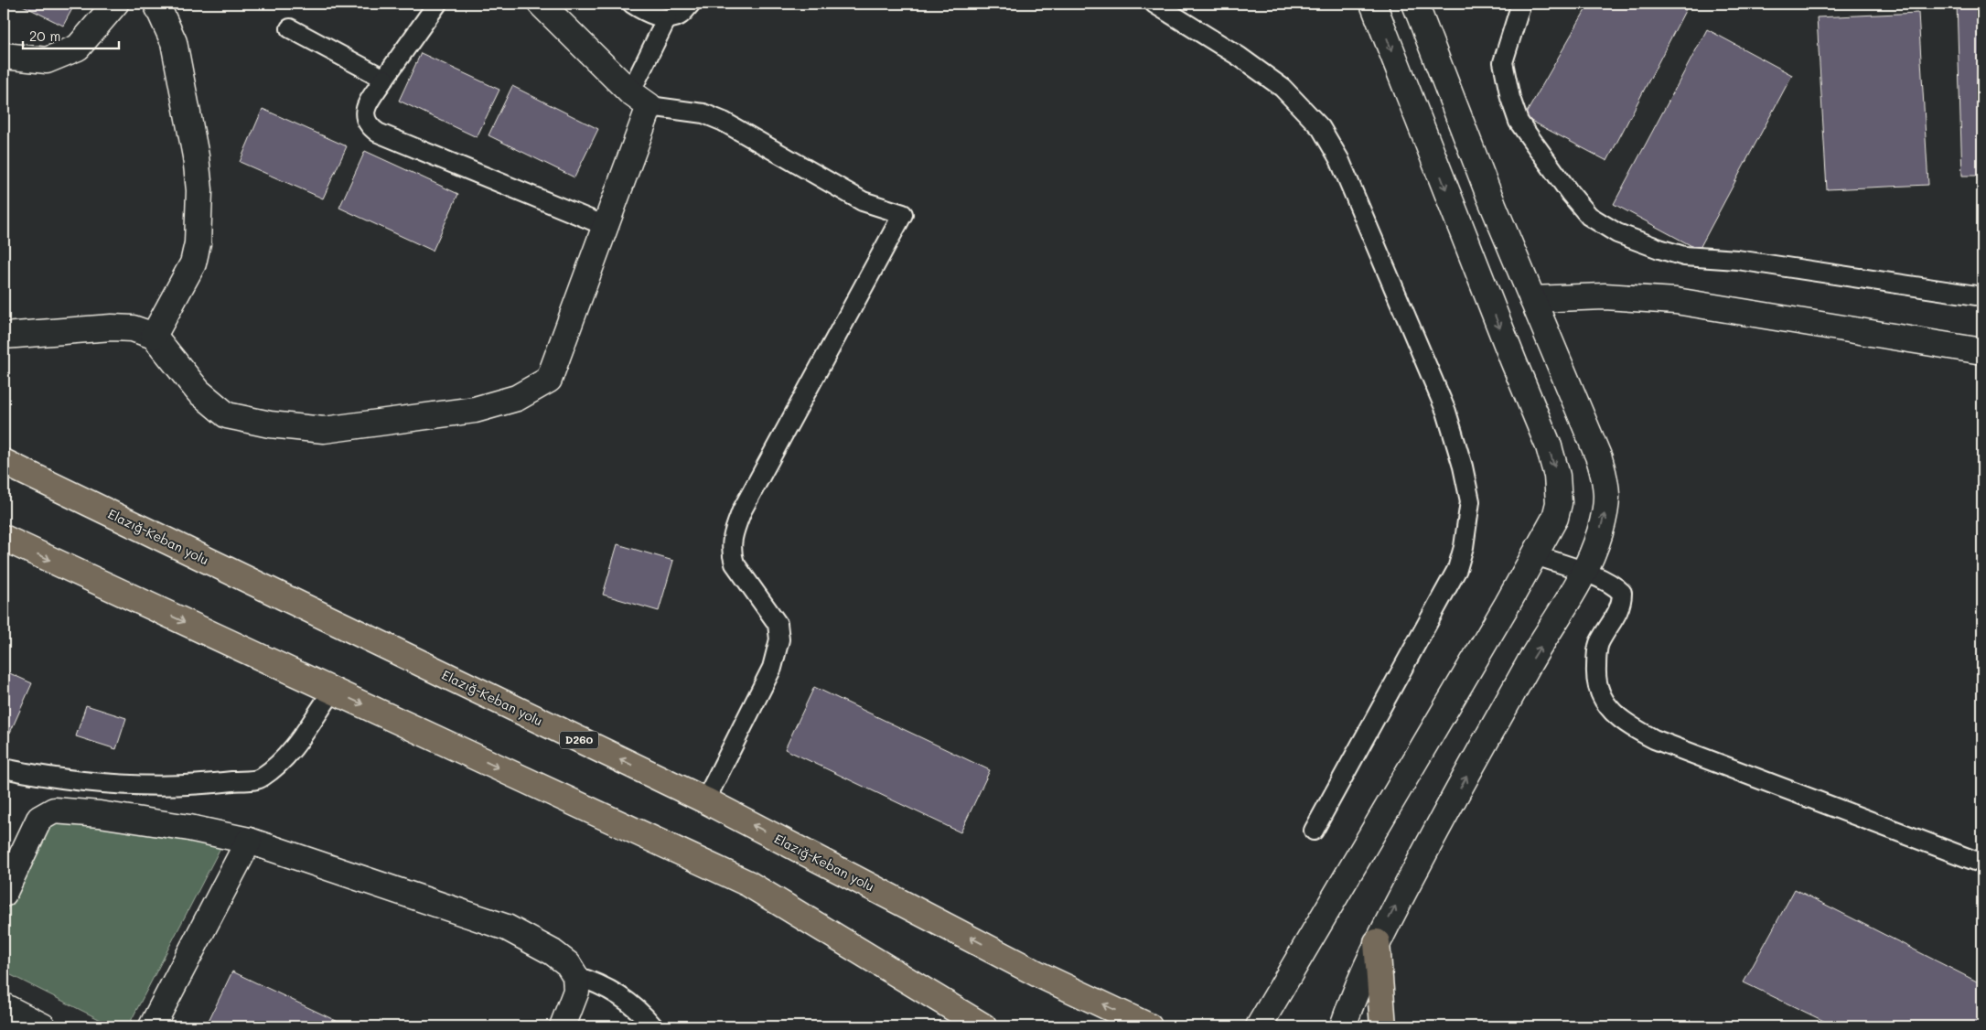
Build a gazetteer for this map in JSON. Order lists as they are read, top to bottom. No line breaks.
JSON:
{"streets":{"highway":["Elazığ-Keban yolu","D260"]},"scale_bar":"20 m"}
